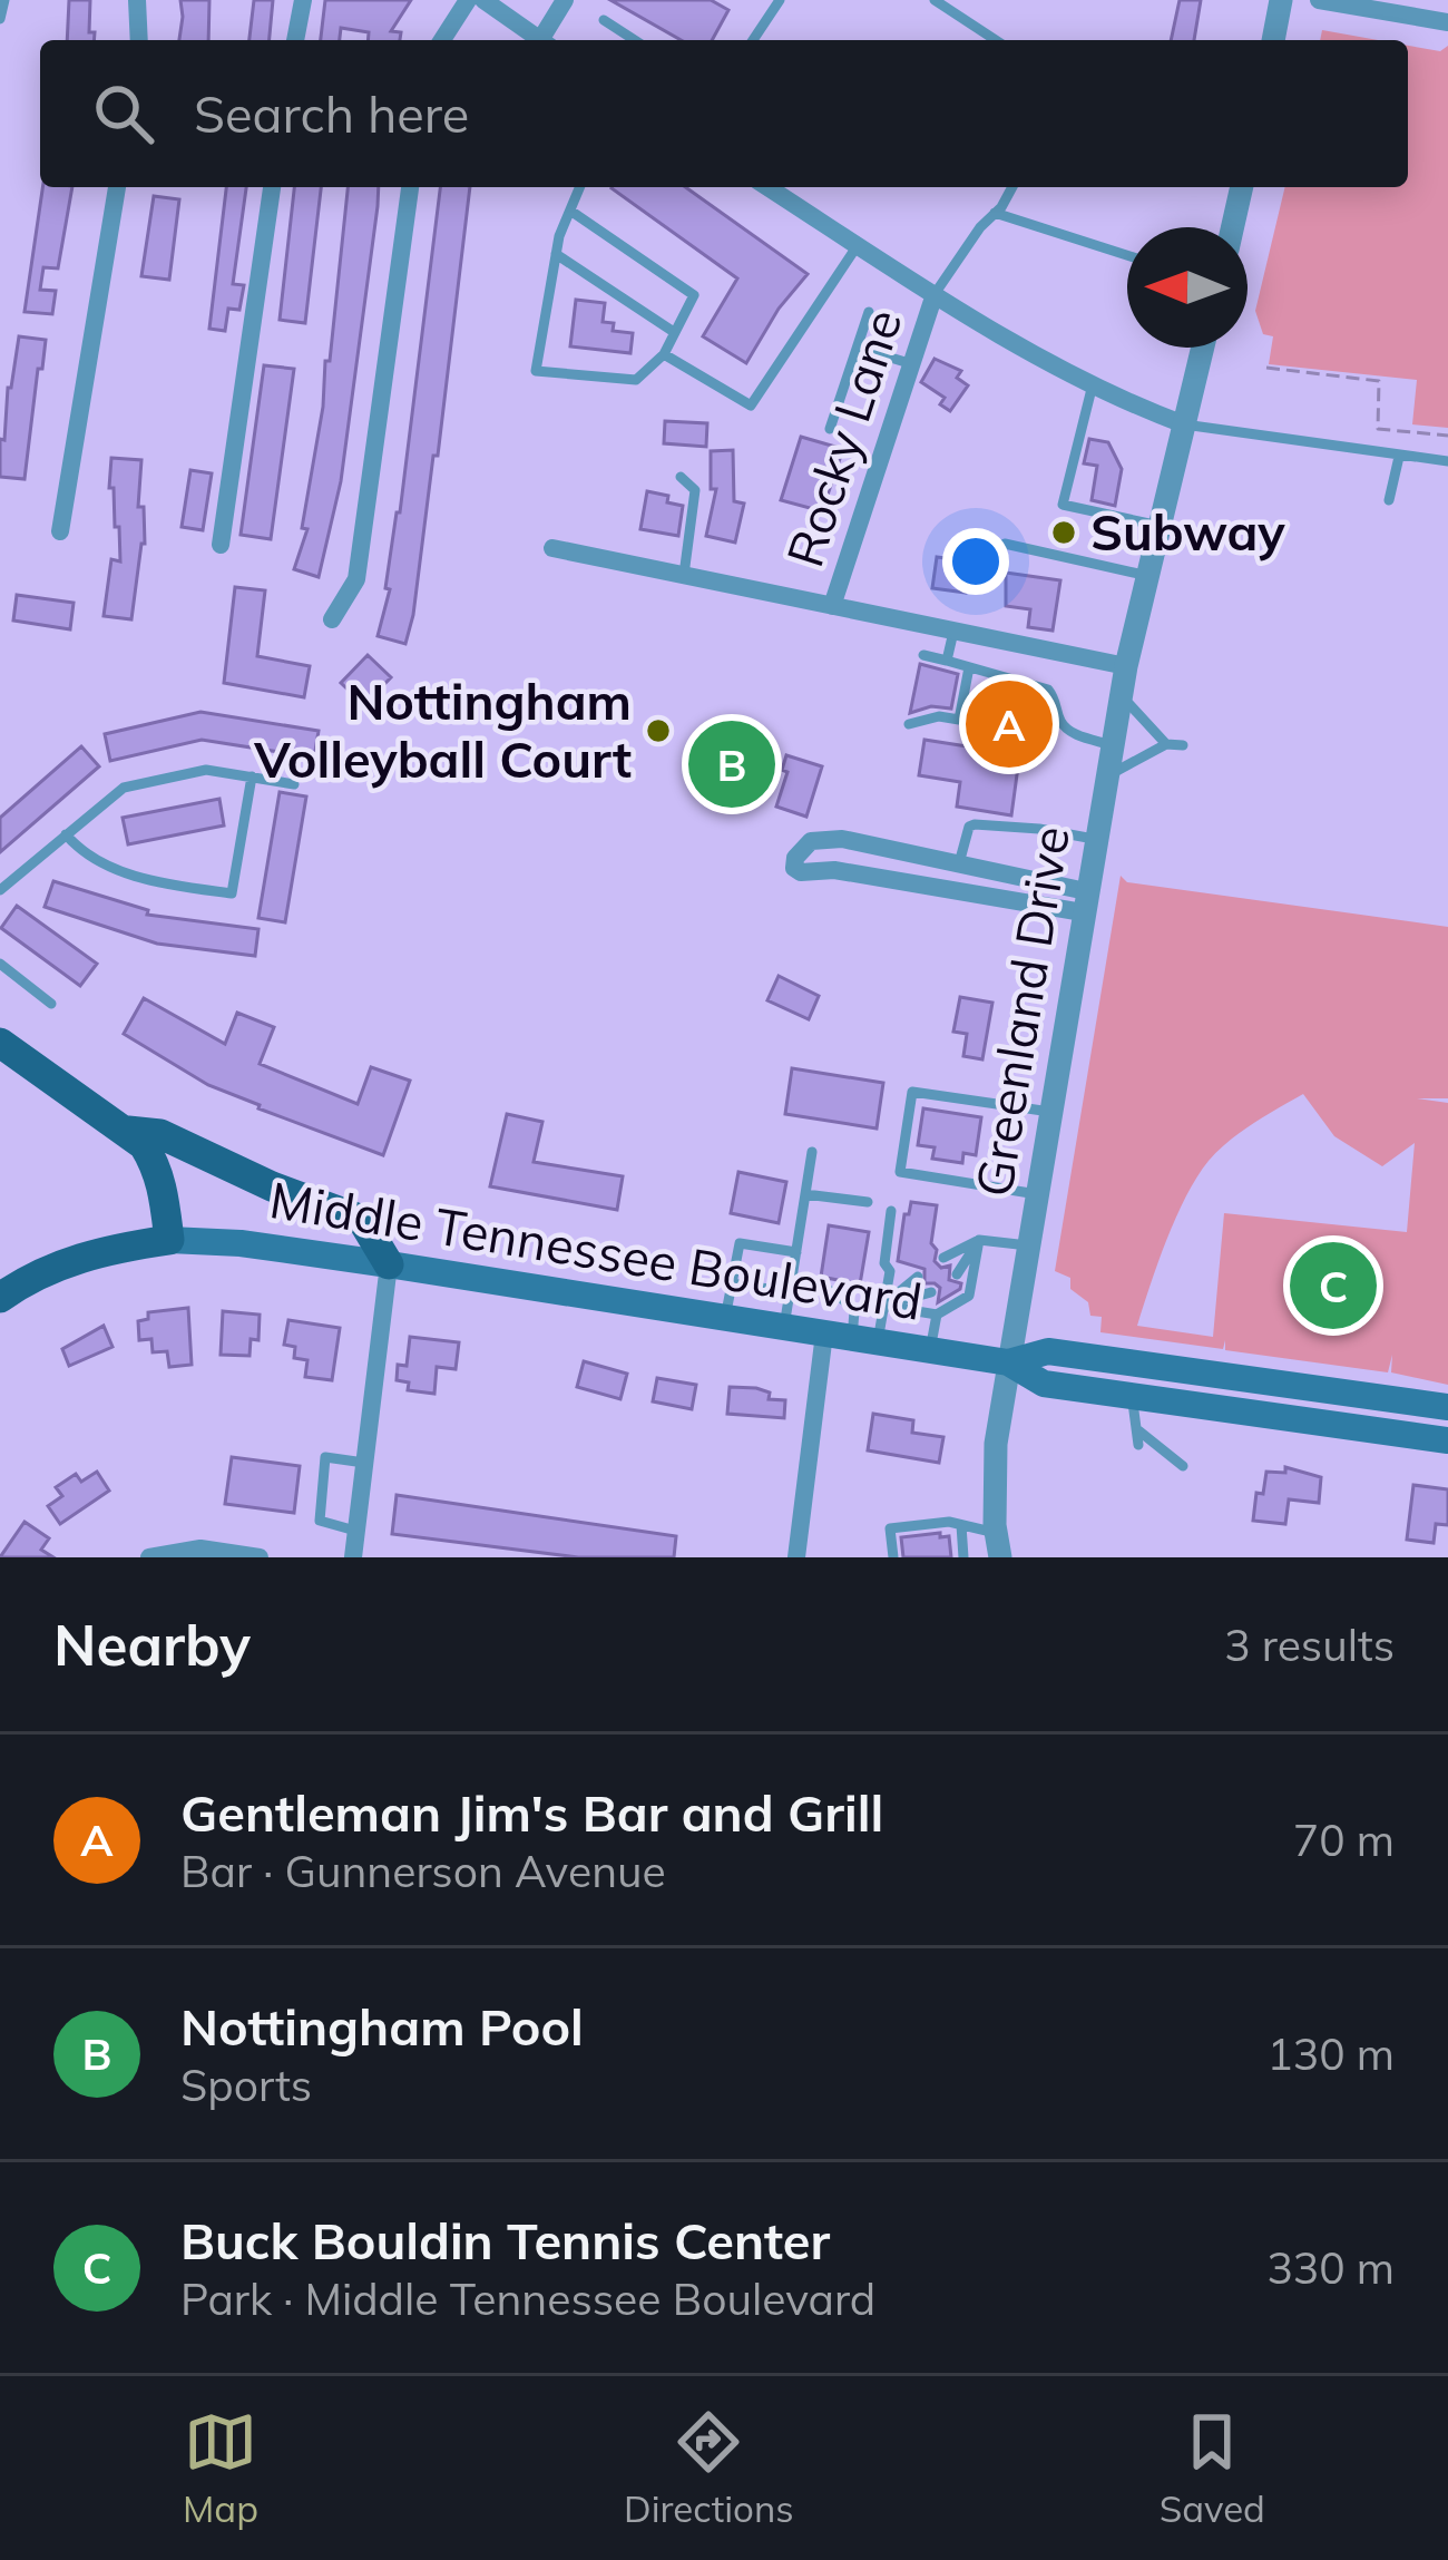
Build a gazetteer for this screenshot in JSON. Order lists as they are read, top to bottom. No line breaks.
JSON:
{"streets":{"main road":["Middle Tennessee Boulevard"],"street":["Rocky Lane","Greenland Drive"]},"crossings":[["Greenland Drive","Middle Tennessee Boulevard"]],"places":["Subway","Nottingham Volleyball Court"],"north":"left","page":{"search":"Search here","pins":["A","B","C"],"heading":["Nearby","3 results"],"list":[{"mark":"A","name":"Gentleman Jim's Bar and Grill","note":"Bar · Gunnerson Avenue","value":"70 m"},{"mark":"B","name":"Nottingham Pool","note":"Sports","value":"130 m"},{"mark":"C","name":"Buck Bouldin Tennis Center","note":"Park · Middle Tennessee Boulevard","value":"330 m"}],"nav":["Map","Directions","Saved"]}}
